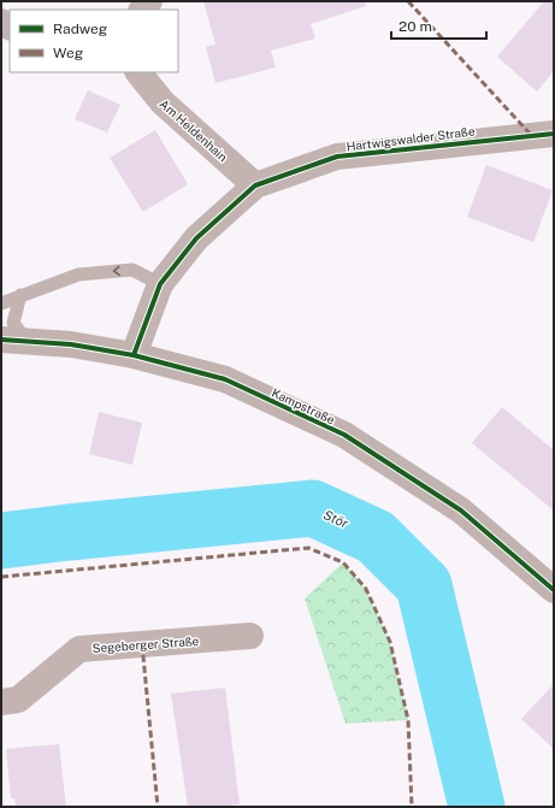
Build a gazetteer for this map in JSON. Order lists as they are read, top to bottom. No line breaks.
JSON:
{"streets":{"street":["Am Heldenhain","Hartwigswalder Straße","Kampstraße","Segeberger Straße"]},"crossings":[["Am Heldenhain","Hartwigswalder Straße"],["Hartwigswalder Straße","Kampstraße"]],"water":["Stör"],"legend":["Radweg","Weg"],"scale_bar":"20 m"}
